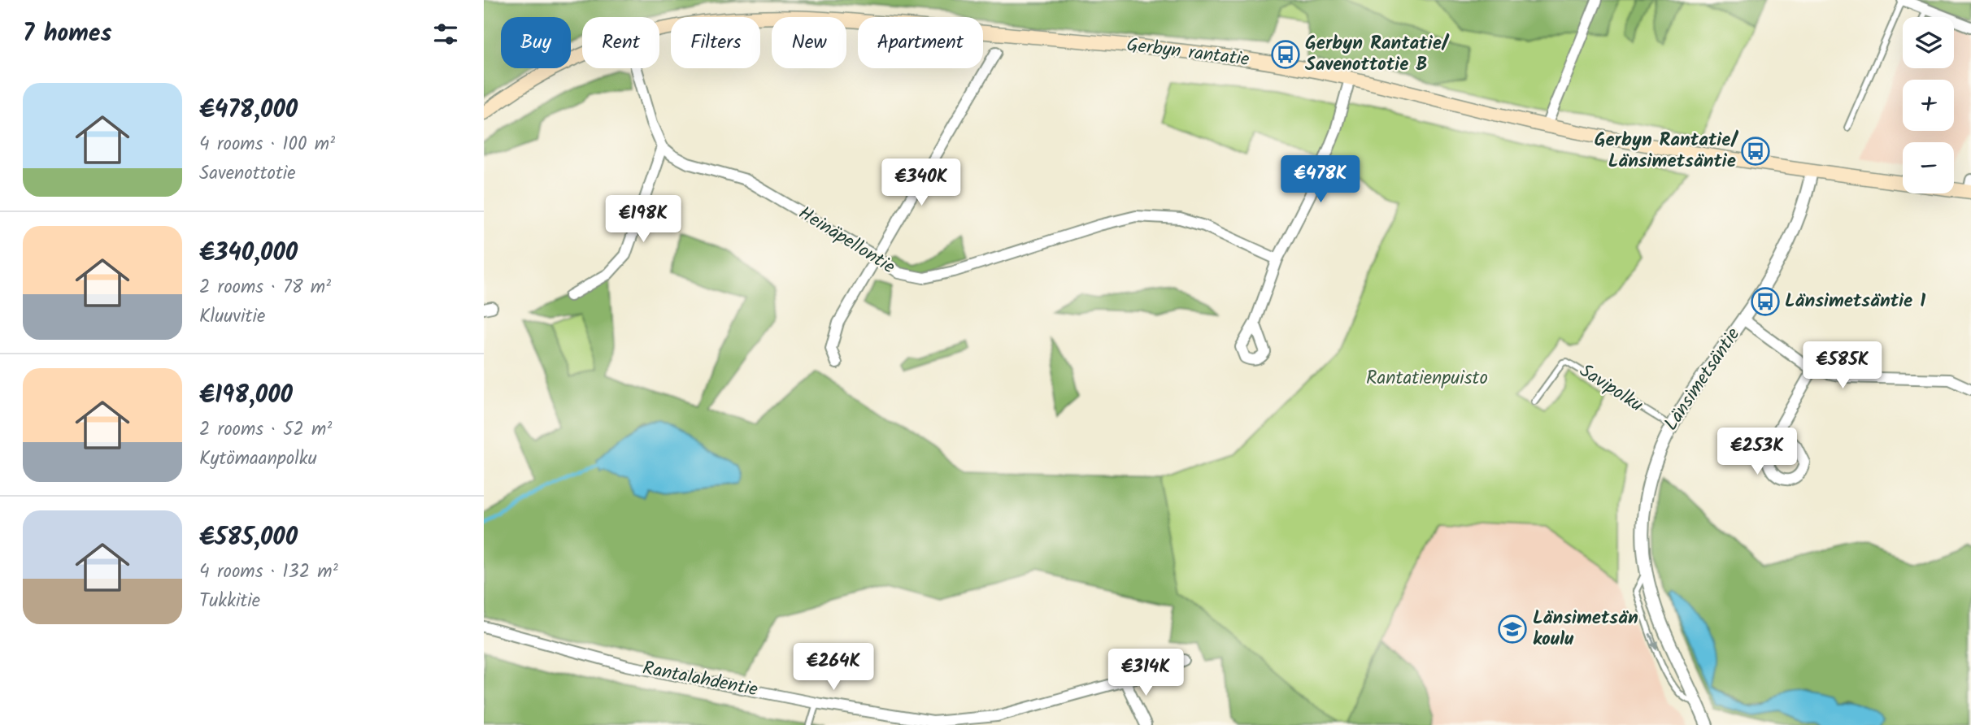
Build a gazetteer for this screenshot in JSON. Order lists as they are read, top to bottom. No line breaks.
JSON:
{"streets":{"main road":["Gerbyn rantatie"],"street":["Heinäpellontie","Länsimetsäntie","Rantalahdentie"],"lane":["Savipolku"]},"crossings":[["Gerbyn rantatie","Länsimetsäntie"],["Länsimetsäntie","Savipolku"]],"parks":["Rantatienpuisto"],"places":{"bus stop":["Gerbyn Rantatie/ Savenottotie B","Gerbyn Rantatie/ Länsimetsäntie","Länsimetsäntie 1"],"school or university":["Länsimetsän koulu"]},"page":{"heading":"7 homes","map_buttons":["+","−"],"chip":["Buy","Rent","Filters","New","Apartment"],"list":[{"name":"€478,000","note":"4 rooms · 100 m² · Savenottotie"},{"name":"€340,000","note":"2 rooms · 78 m² · Kluuvitie"},{"name":"€198,000","note":"2 rooms · 52 m² · Kytömaanpolku"},{"name":"€585,000","note":"4 rooms · 132 m² · Tukkitie"}],"price":["€478K","€340K","€198K","€585K","€253K","€264K","€314K"]}}
